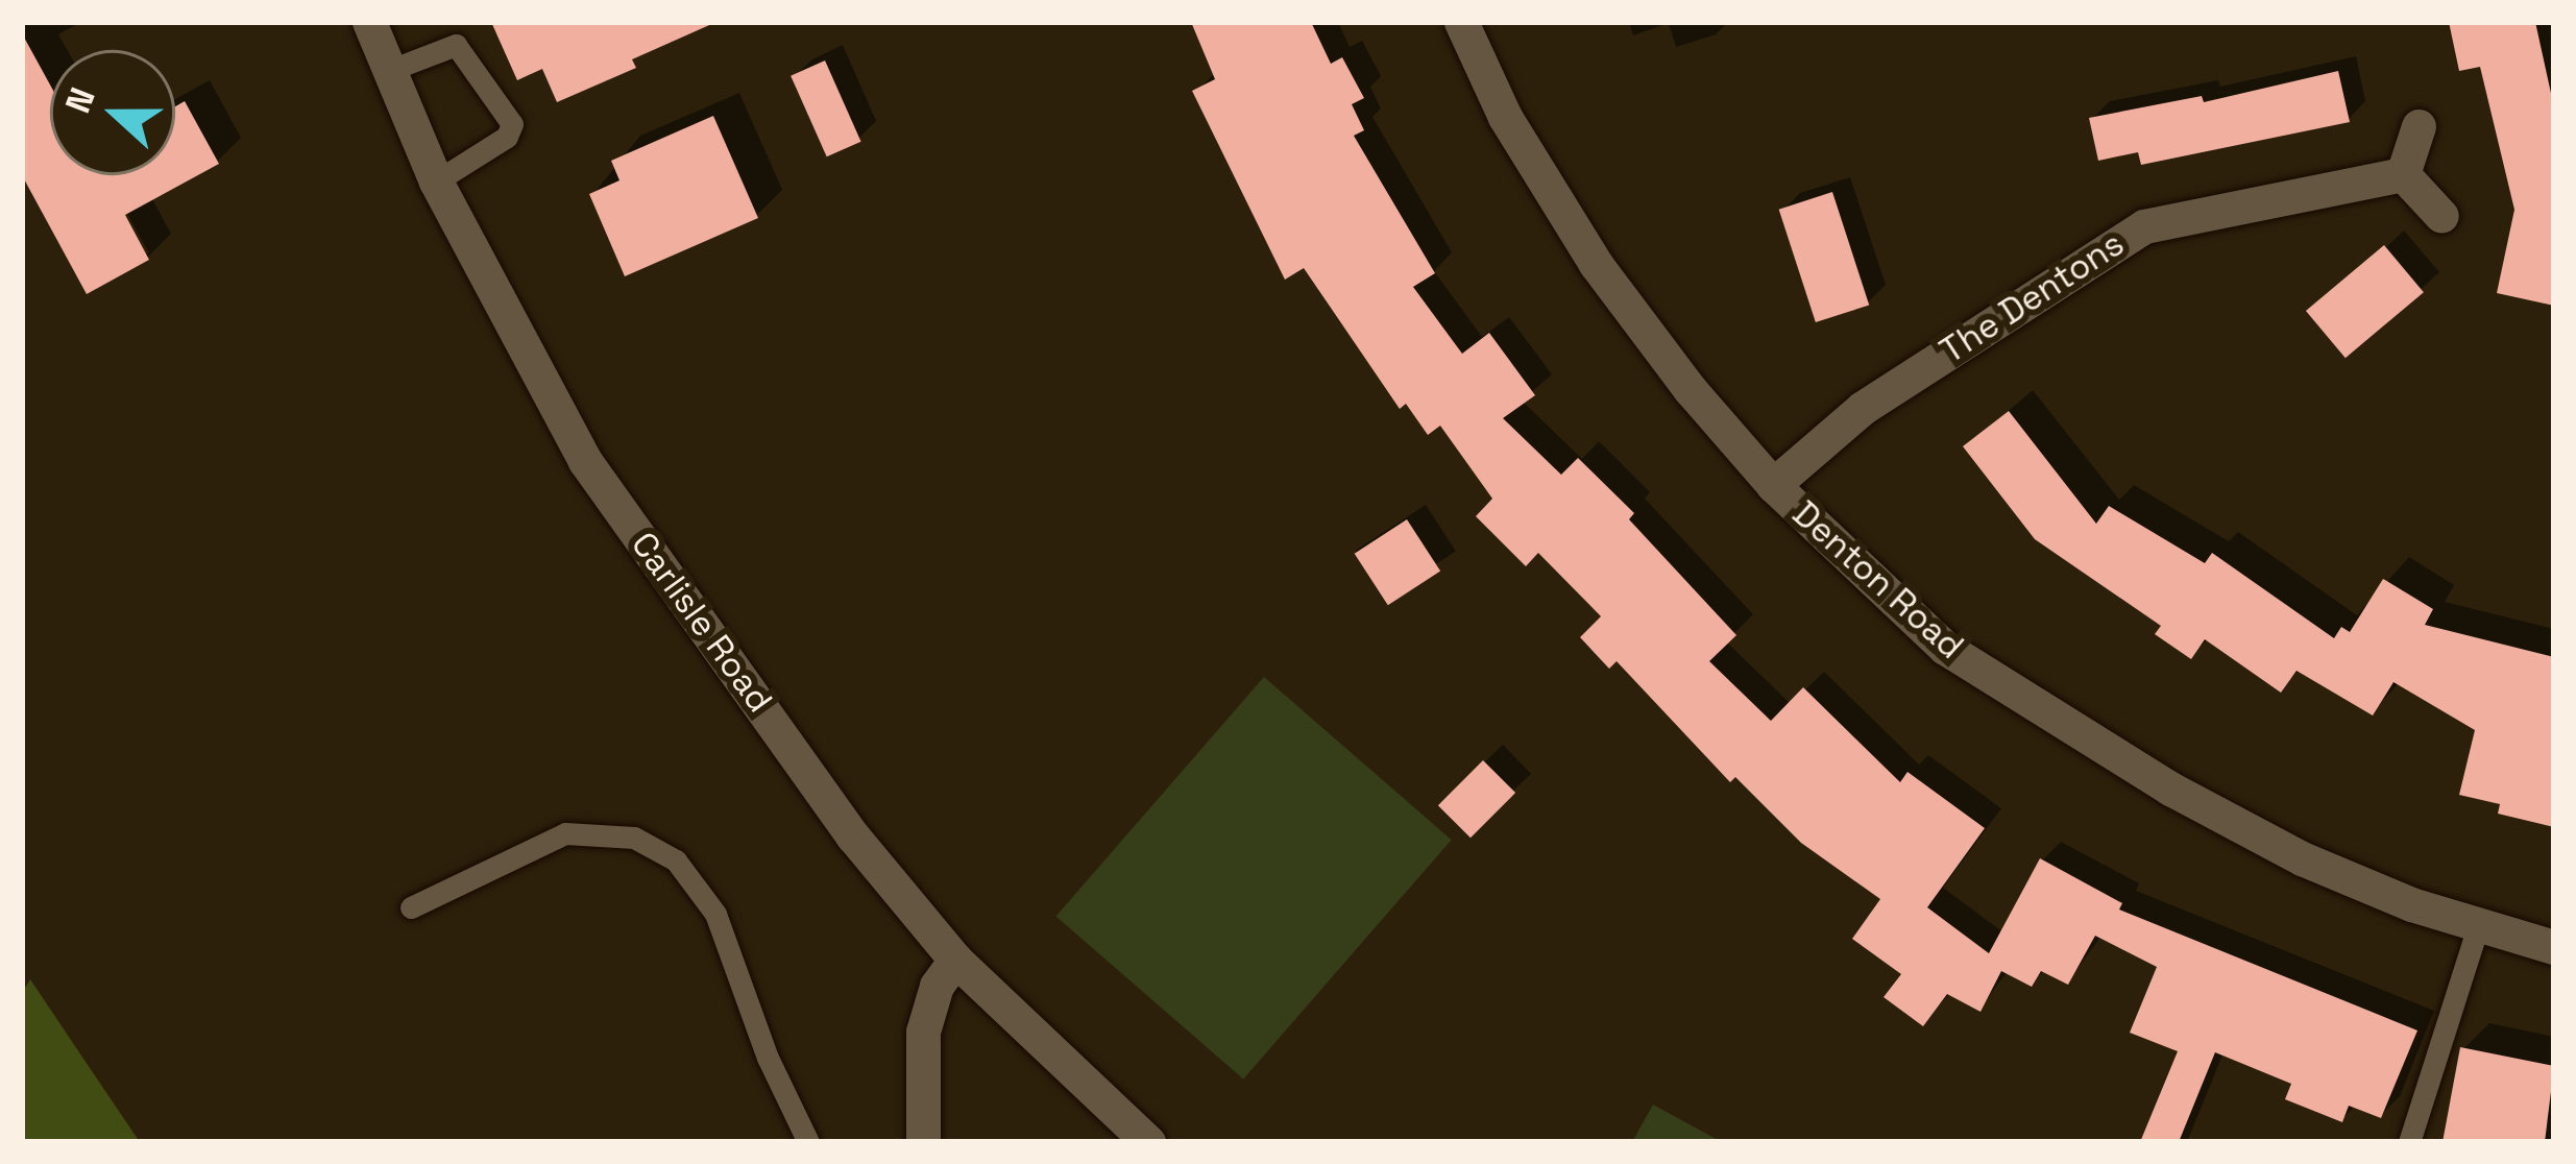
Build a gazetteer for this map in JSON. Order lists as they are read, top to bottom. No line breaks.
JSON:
{"streets":{"street":["The Dentons","Denton Road","Carlisle Road"]},"crossings":[["The Dentons","Denton Road"]],"north":"left"}
